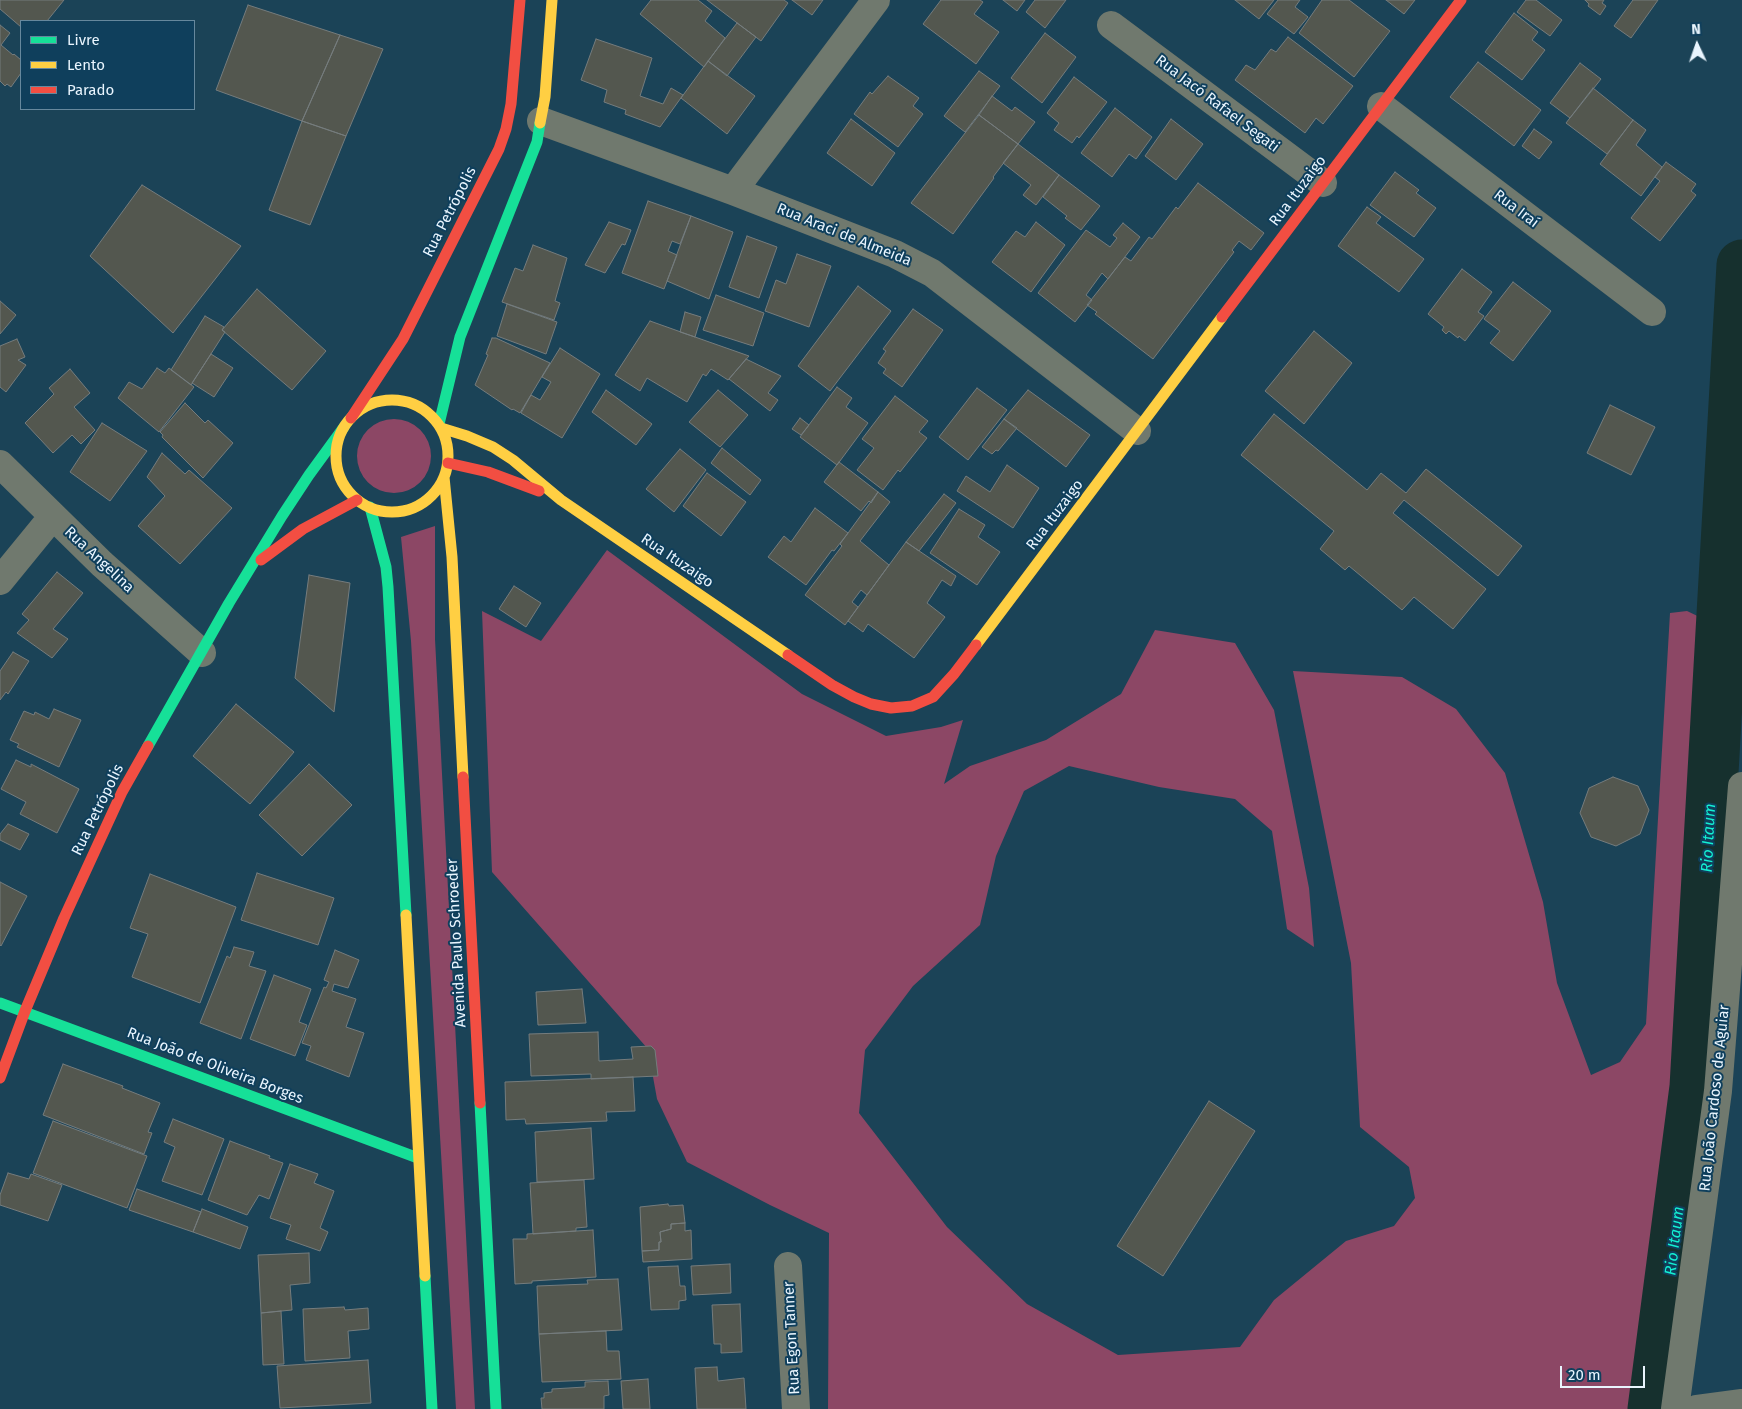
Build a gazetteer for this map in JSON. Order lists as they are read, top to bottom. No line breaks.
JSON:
{"streets":{"main road":["Rua Ituzaigo","Rua Petrópolis","Avenida Paulo Schroeder","Rua João de Oliveira Borges"],"street":["Rua Jacó Rafael Segati","Rua Iraí","Rua Araci de Almeida","Rua Angelina","Rua João Cardoso de Aguiar","Rua Egon Tanner"]},"crossings":[["Rua Jacó Rafael Segati","Rua Ituzaigo"],["Rua Ituzaigo","Rua Iraí"],["Rua Ituzaigo","Rua Petrópolis"],["Rua Ituzaigo","Rua Araci de Almeida"],["Rua Ituzaigo","Avenida Paulo Schroeder"],["Rua Petrópolis","Rua Angelina"],["Rua Petrópolis","Avenida Paulo Schroeder"],["Rua Petrópolis","Rua João de Oliveira Borges"]],"water":["Rio Itaum"],"legend":["Livre","Lento","Parado"],"scale_bar":"20 m","north":"top"}
